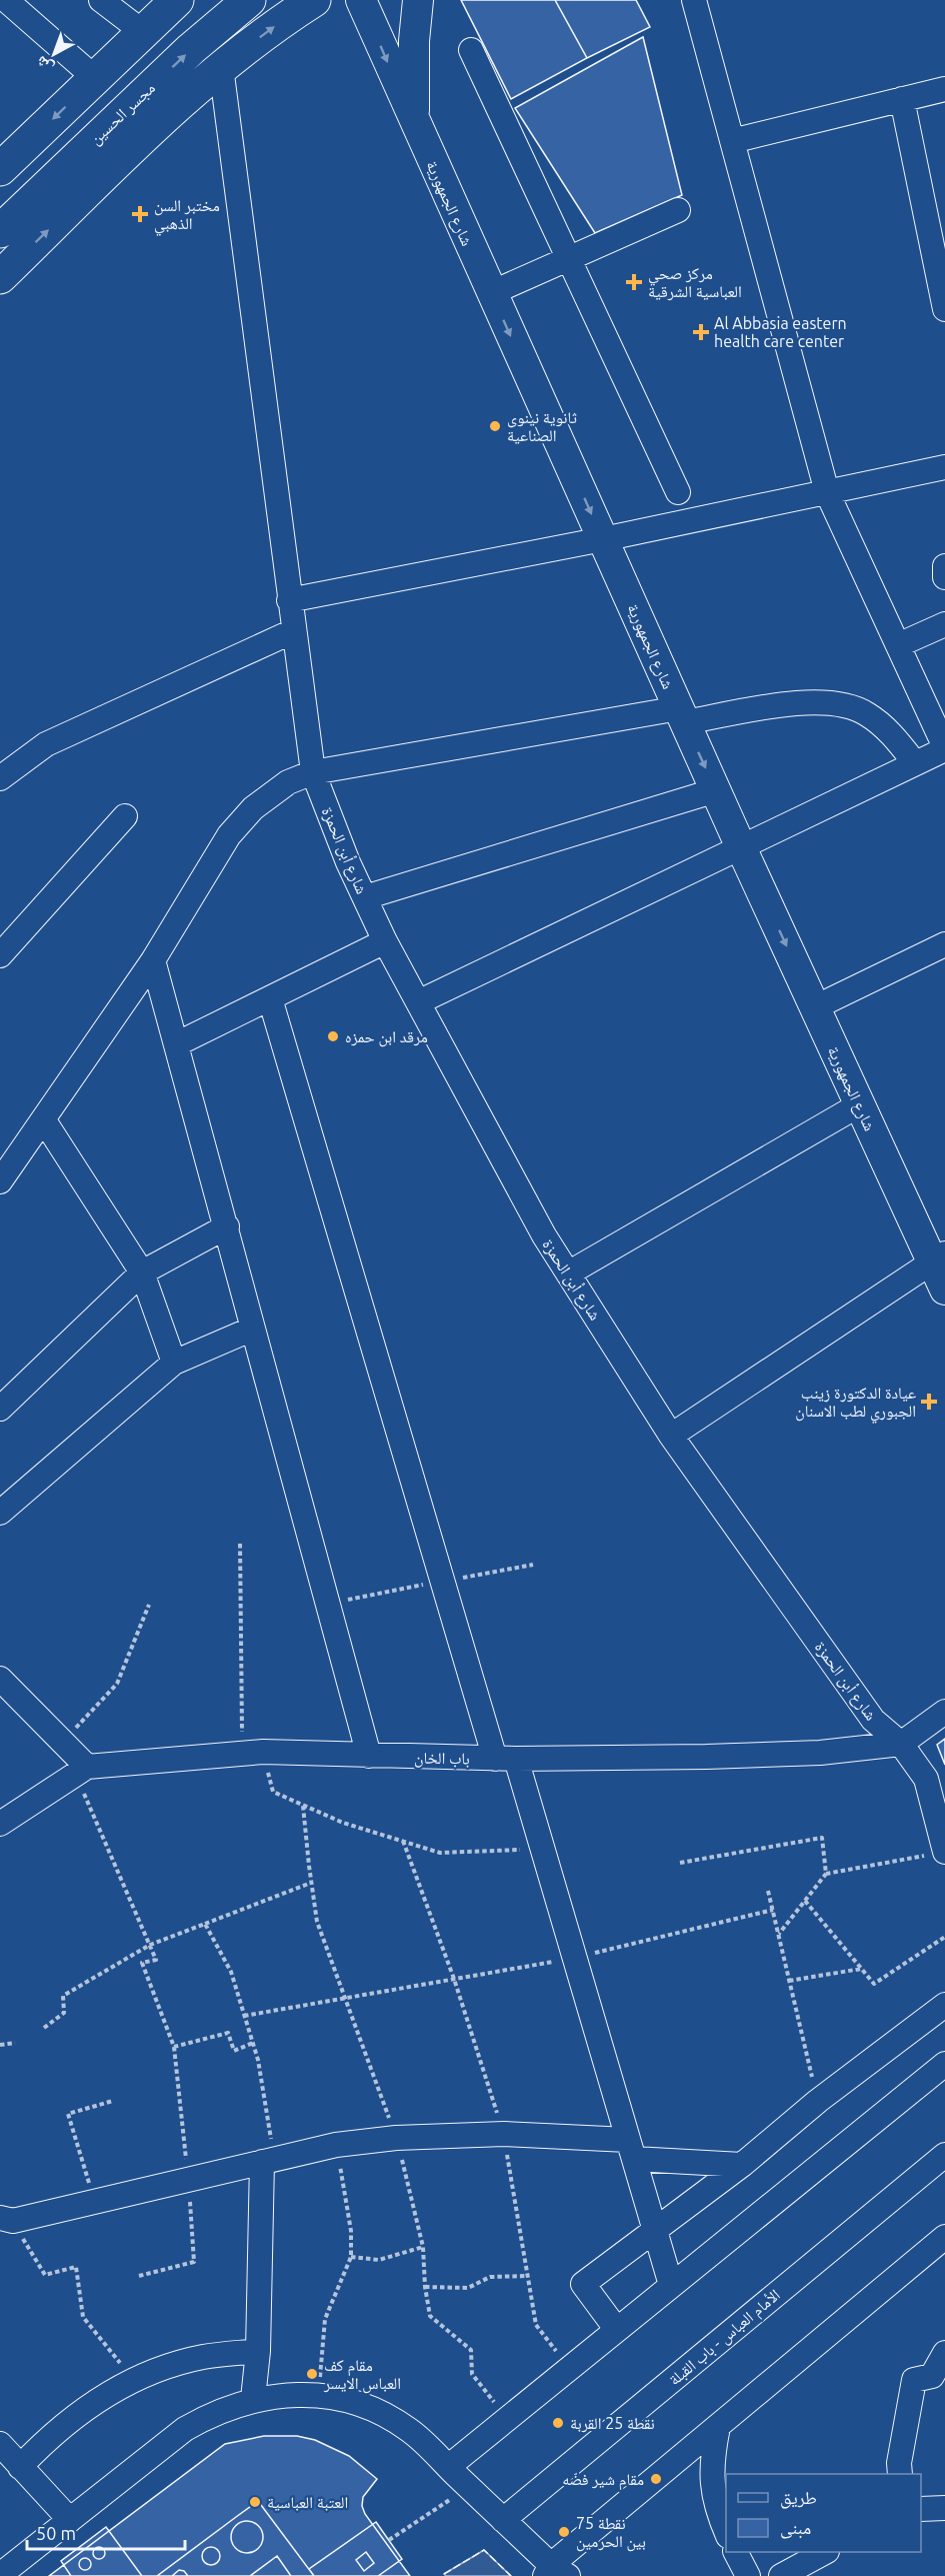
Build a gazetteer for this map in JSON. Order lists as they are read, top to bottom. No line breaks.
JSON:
{"streets":{"highway":["مجسر الحسين"],"main road":["شارع الجمهورية"],"street":["شارع أبن الحمزة","باب الخان","الأمام العباس - باب القبلة"]},"crossings":[["شارع أبن الحمزة","باب الخان"]],"one_way":["شارع الجمهورية"],"places":{"health":["مختبر السن الذهبي","مركز صحي العباسية الشرقية","Al Abbasia eastern health care center","عيادة الدكتورة زينب الجبوري لطب الاسنان"],"other":["ثانوية نينوى الصناعية","مرقد ابن حمزه","مقام كف العباس الايسر","نقطة 25 القربة","مقام شير فضّه","العتبة العباسية","نقطة 75 بين الحرمين"]},"legend":["طريق","مبنى"],"scale_bar":"50 m","north":"bottom left"}
